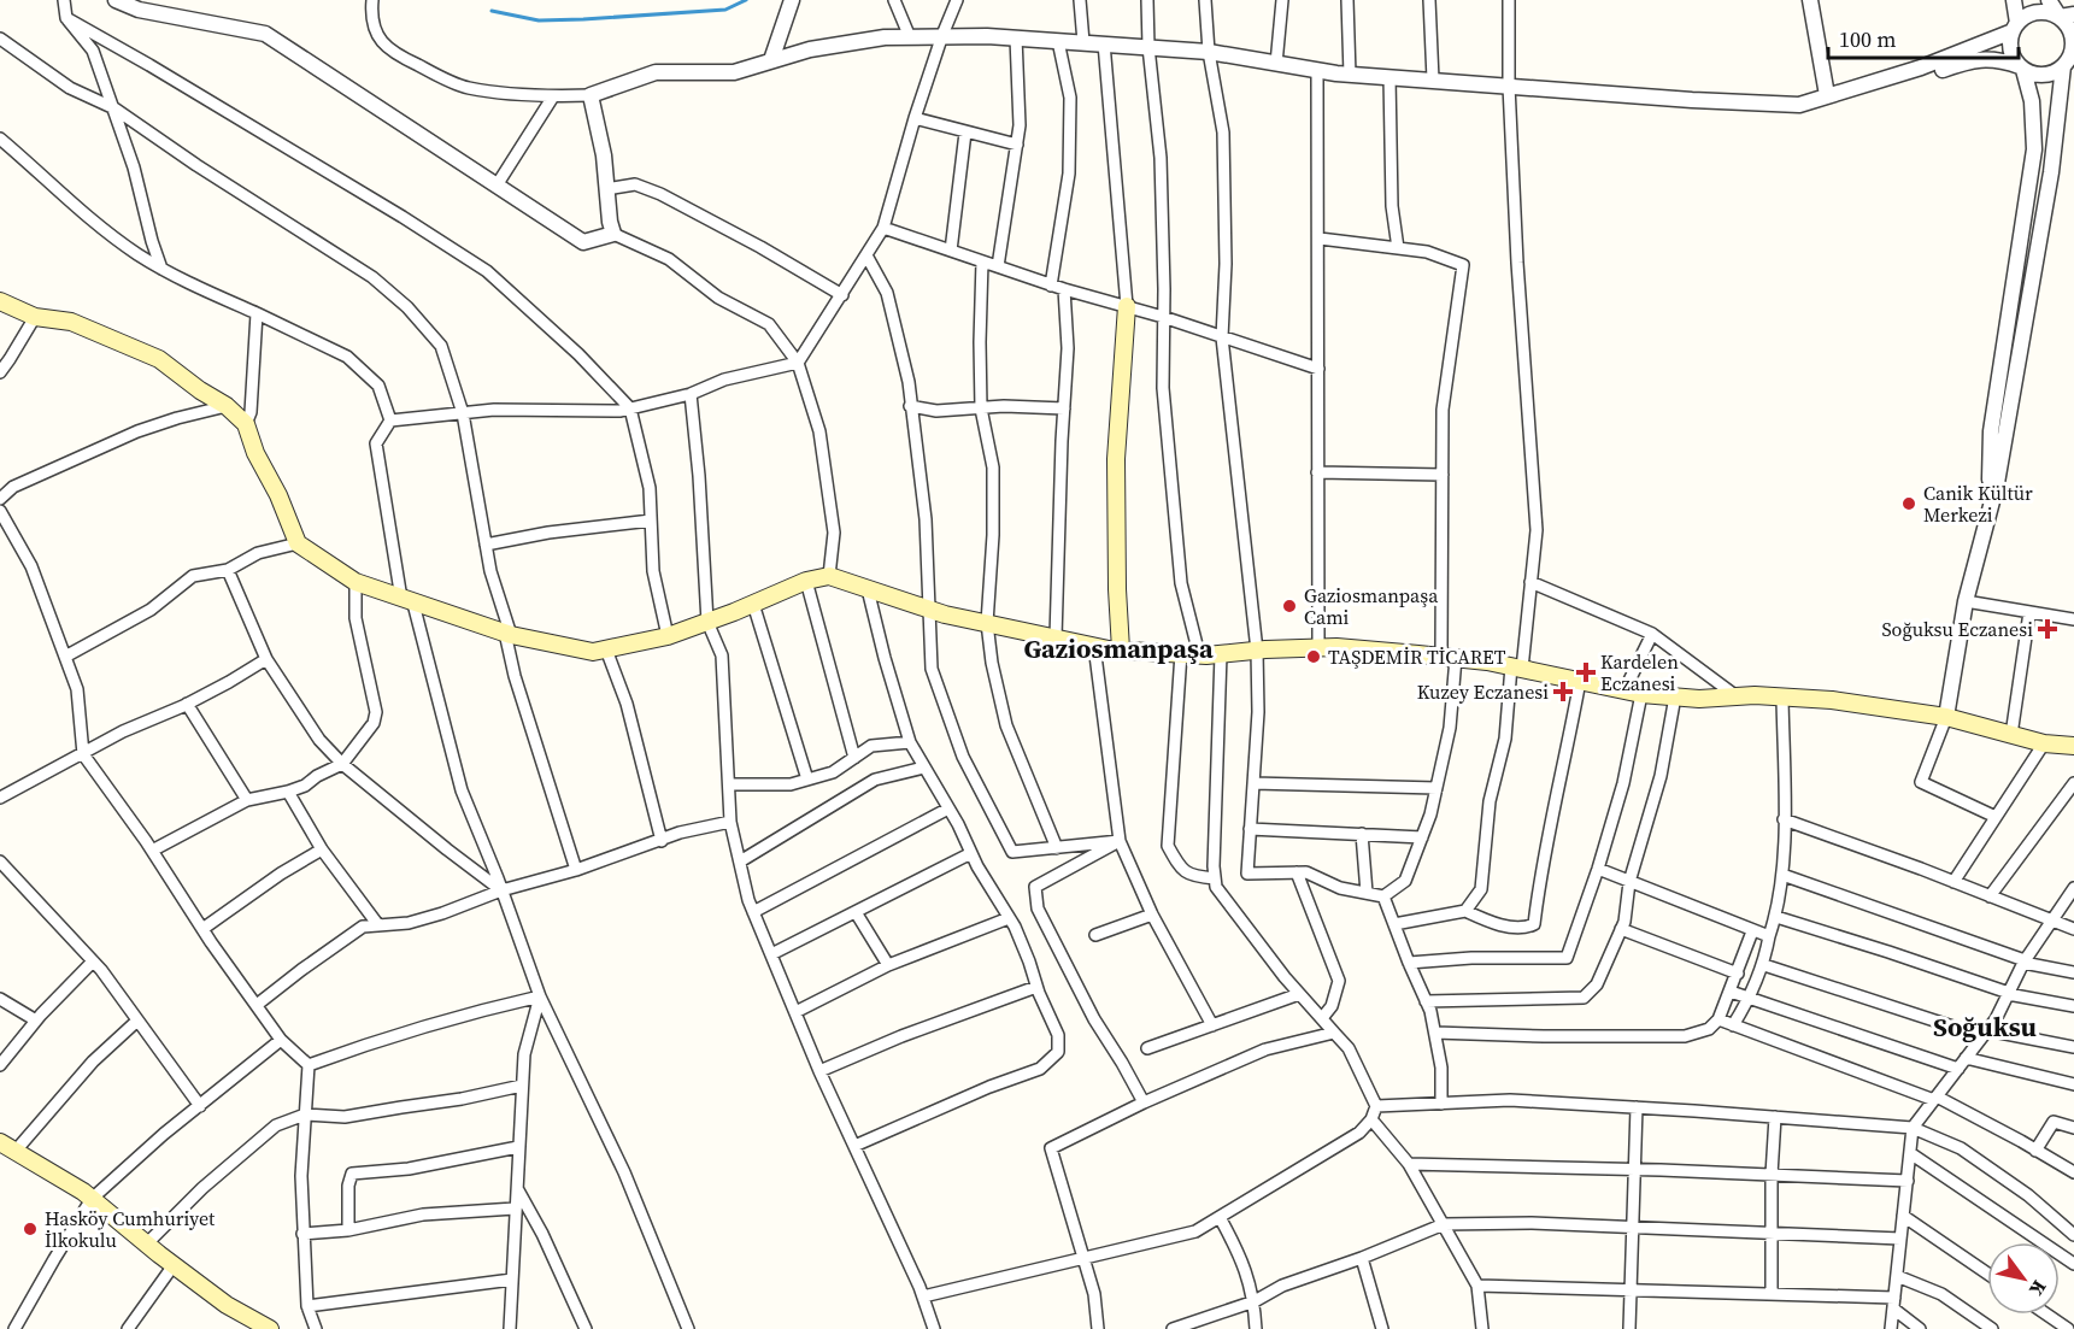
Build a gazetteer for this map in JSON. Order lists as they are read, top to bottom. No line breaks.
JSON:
{"districts":["Gaziosmanpaşa","Soğuksu"],"places":{"other":["Canik Kültür Merkezi","Gaziosmanpaşa Cami","TAŞDEMİR TİCARET","Hasköy Cumhuriyet İlkokulu"],"health":["Soğuksu Eczanesi","Kardelen Eczanesi","Kuzey Eczanesi"]},"scale_bar":"100 m","north":"bottom right"}
